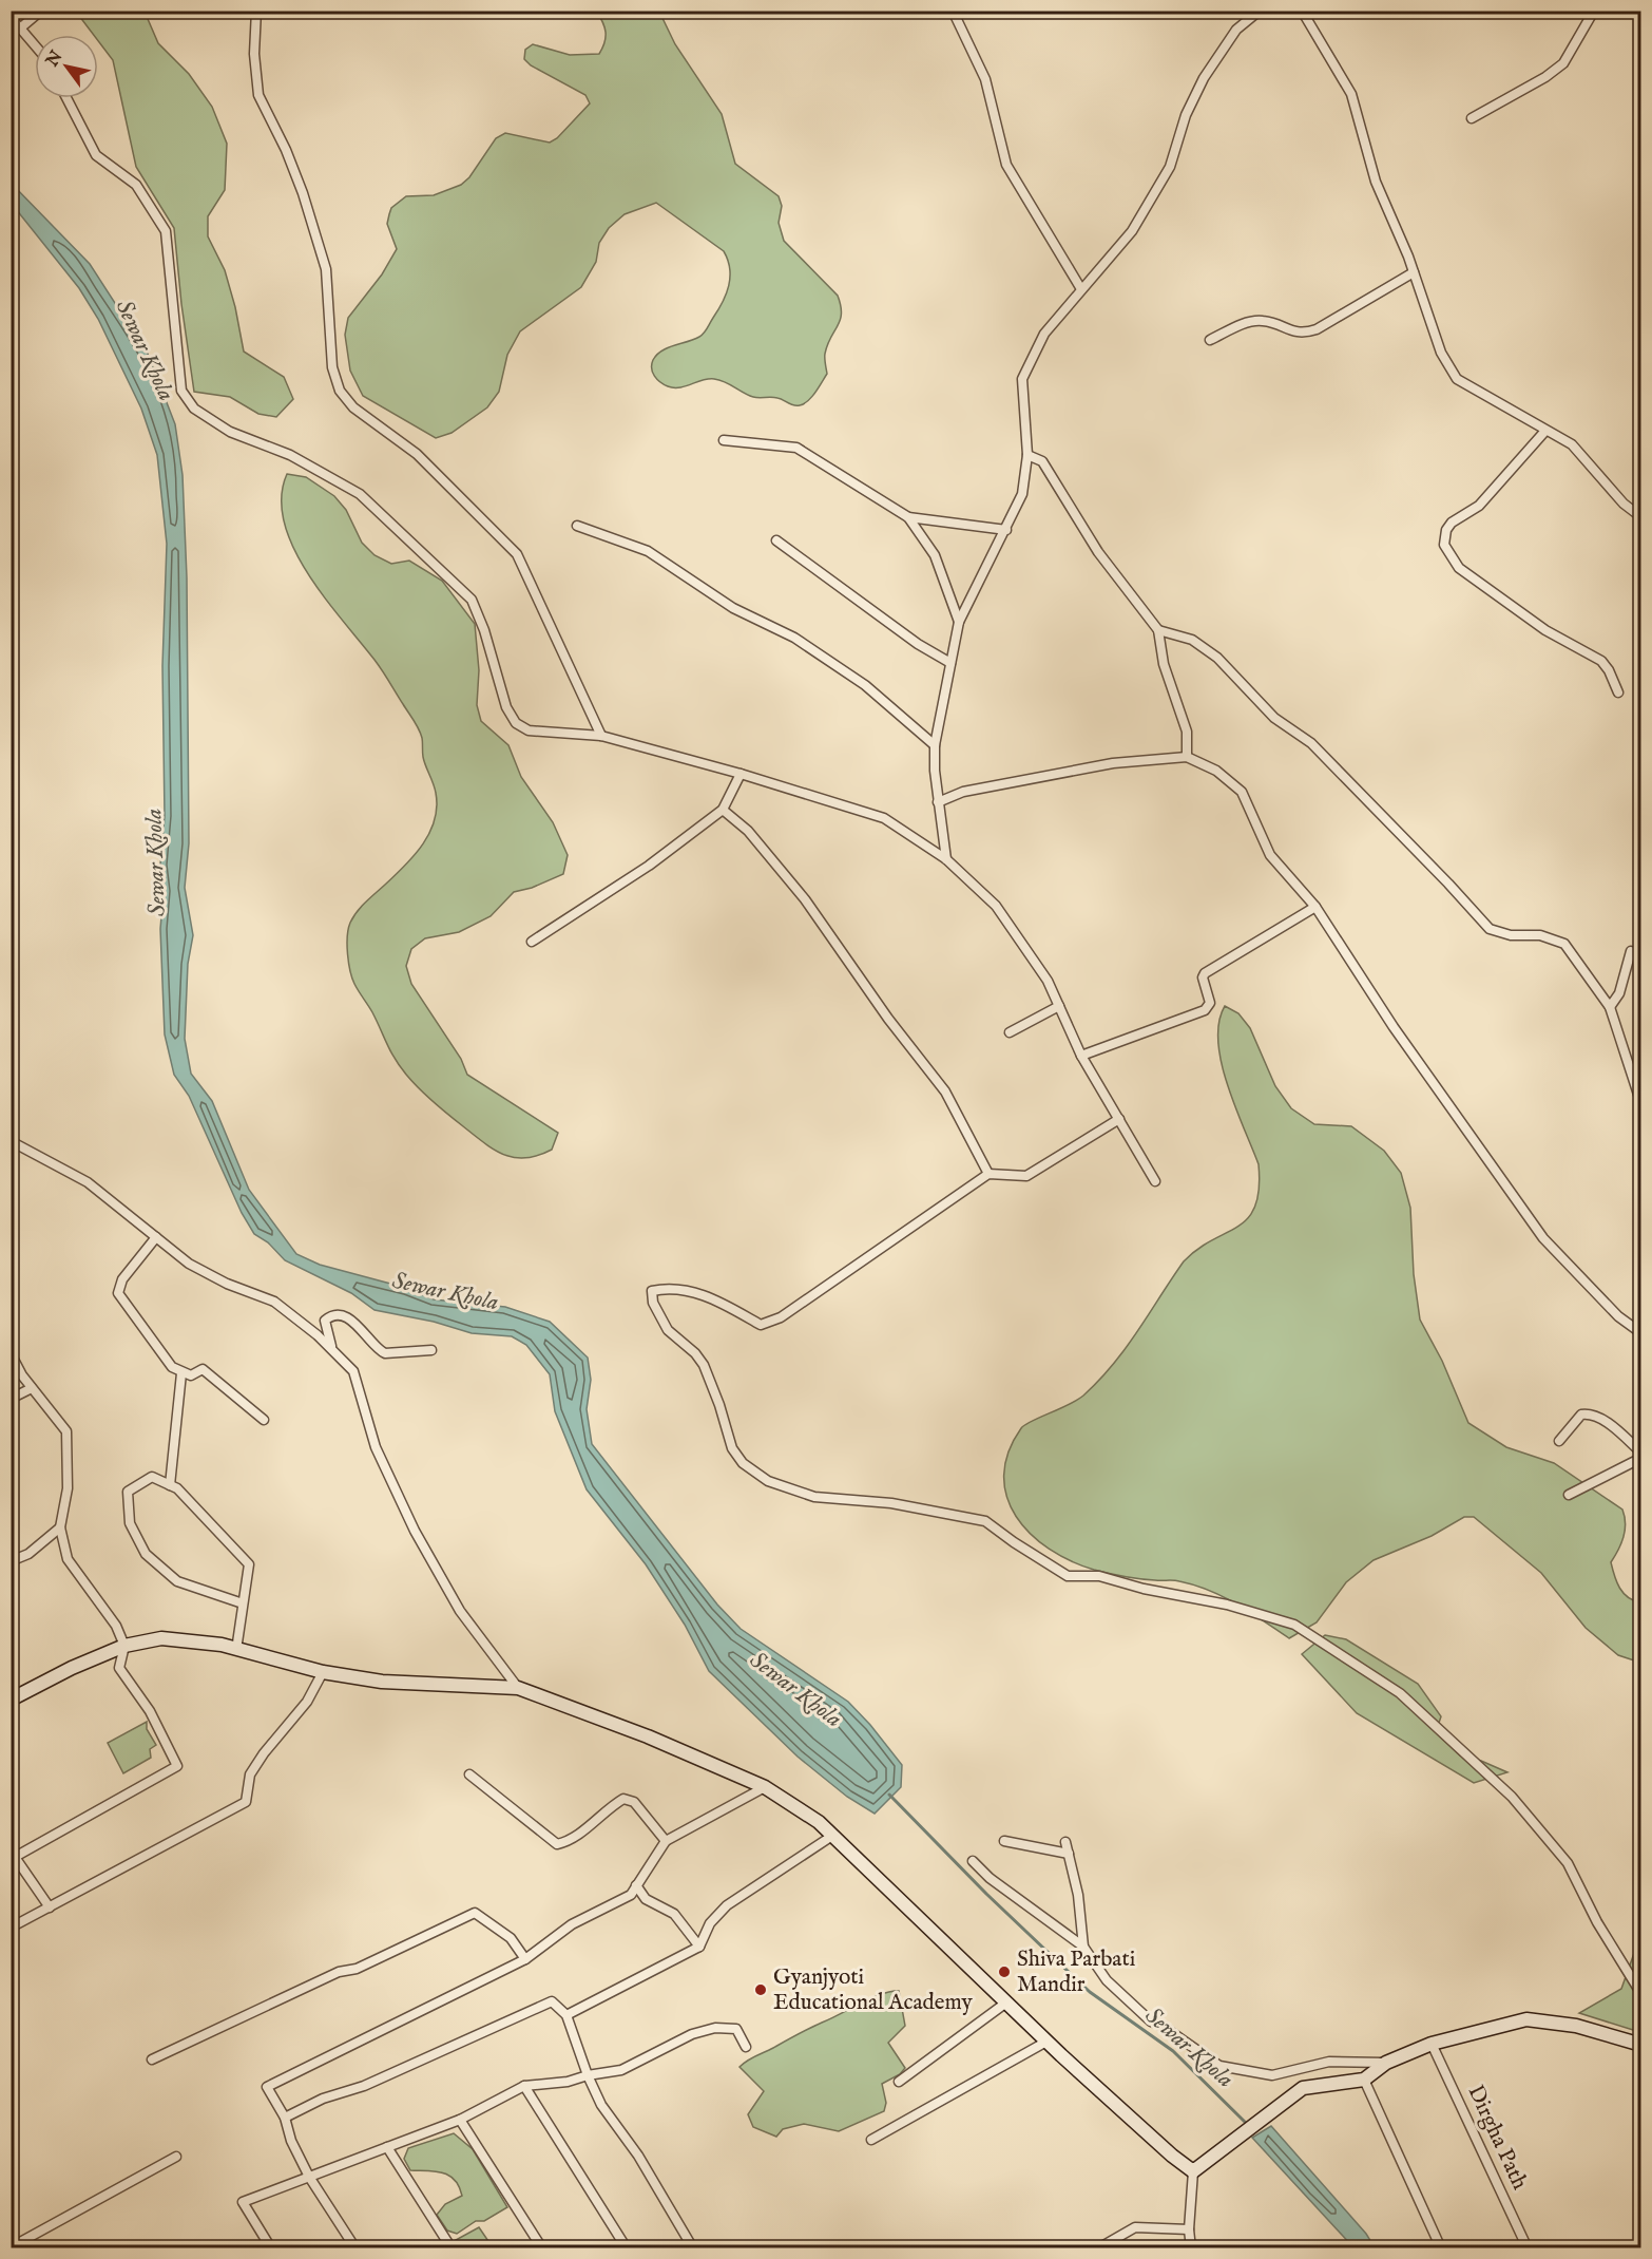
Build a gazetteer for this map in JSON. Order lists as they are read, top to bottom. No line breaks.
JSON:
{"streets":{"street":["Dirgha Path"]},"water":["Sewar Khola"],"places":["Shiva Parbati Mandir","Gyanjyoti Educational Academy"],"north":"top left"}
